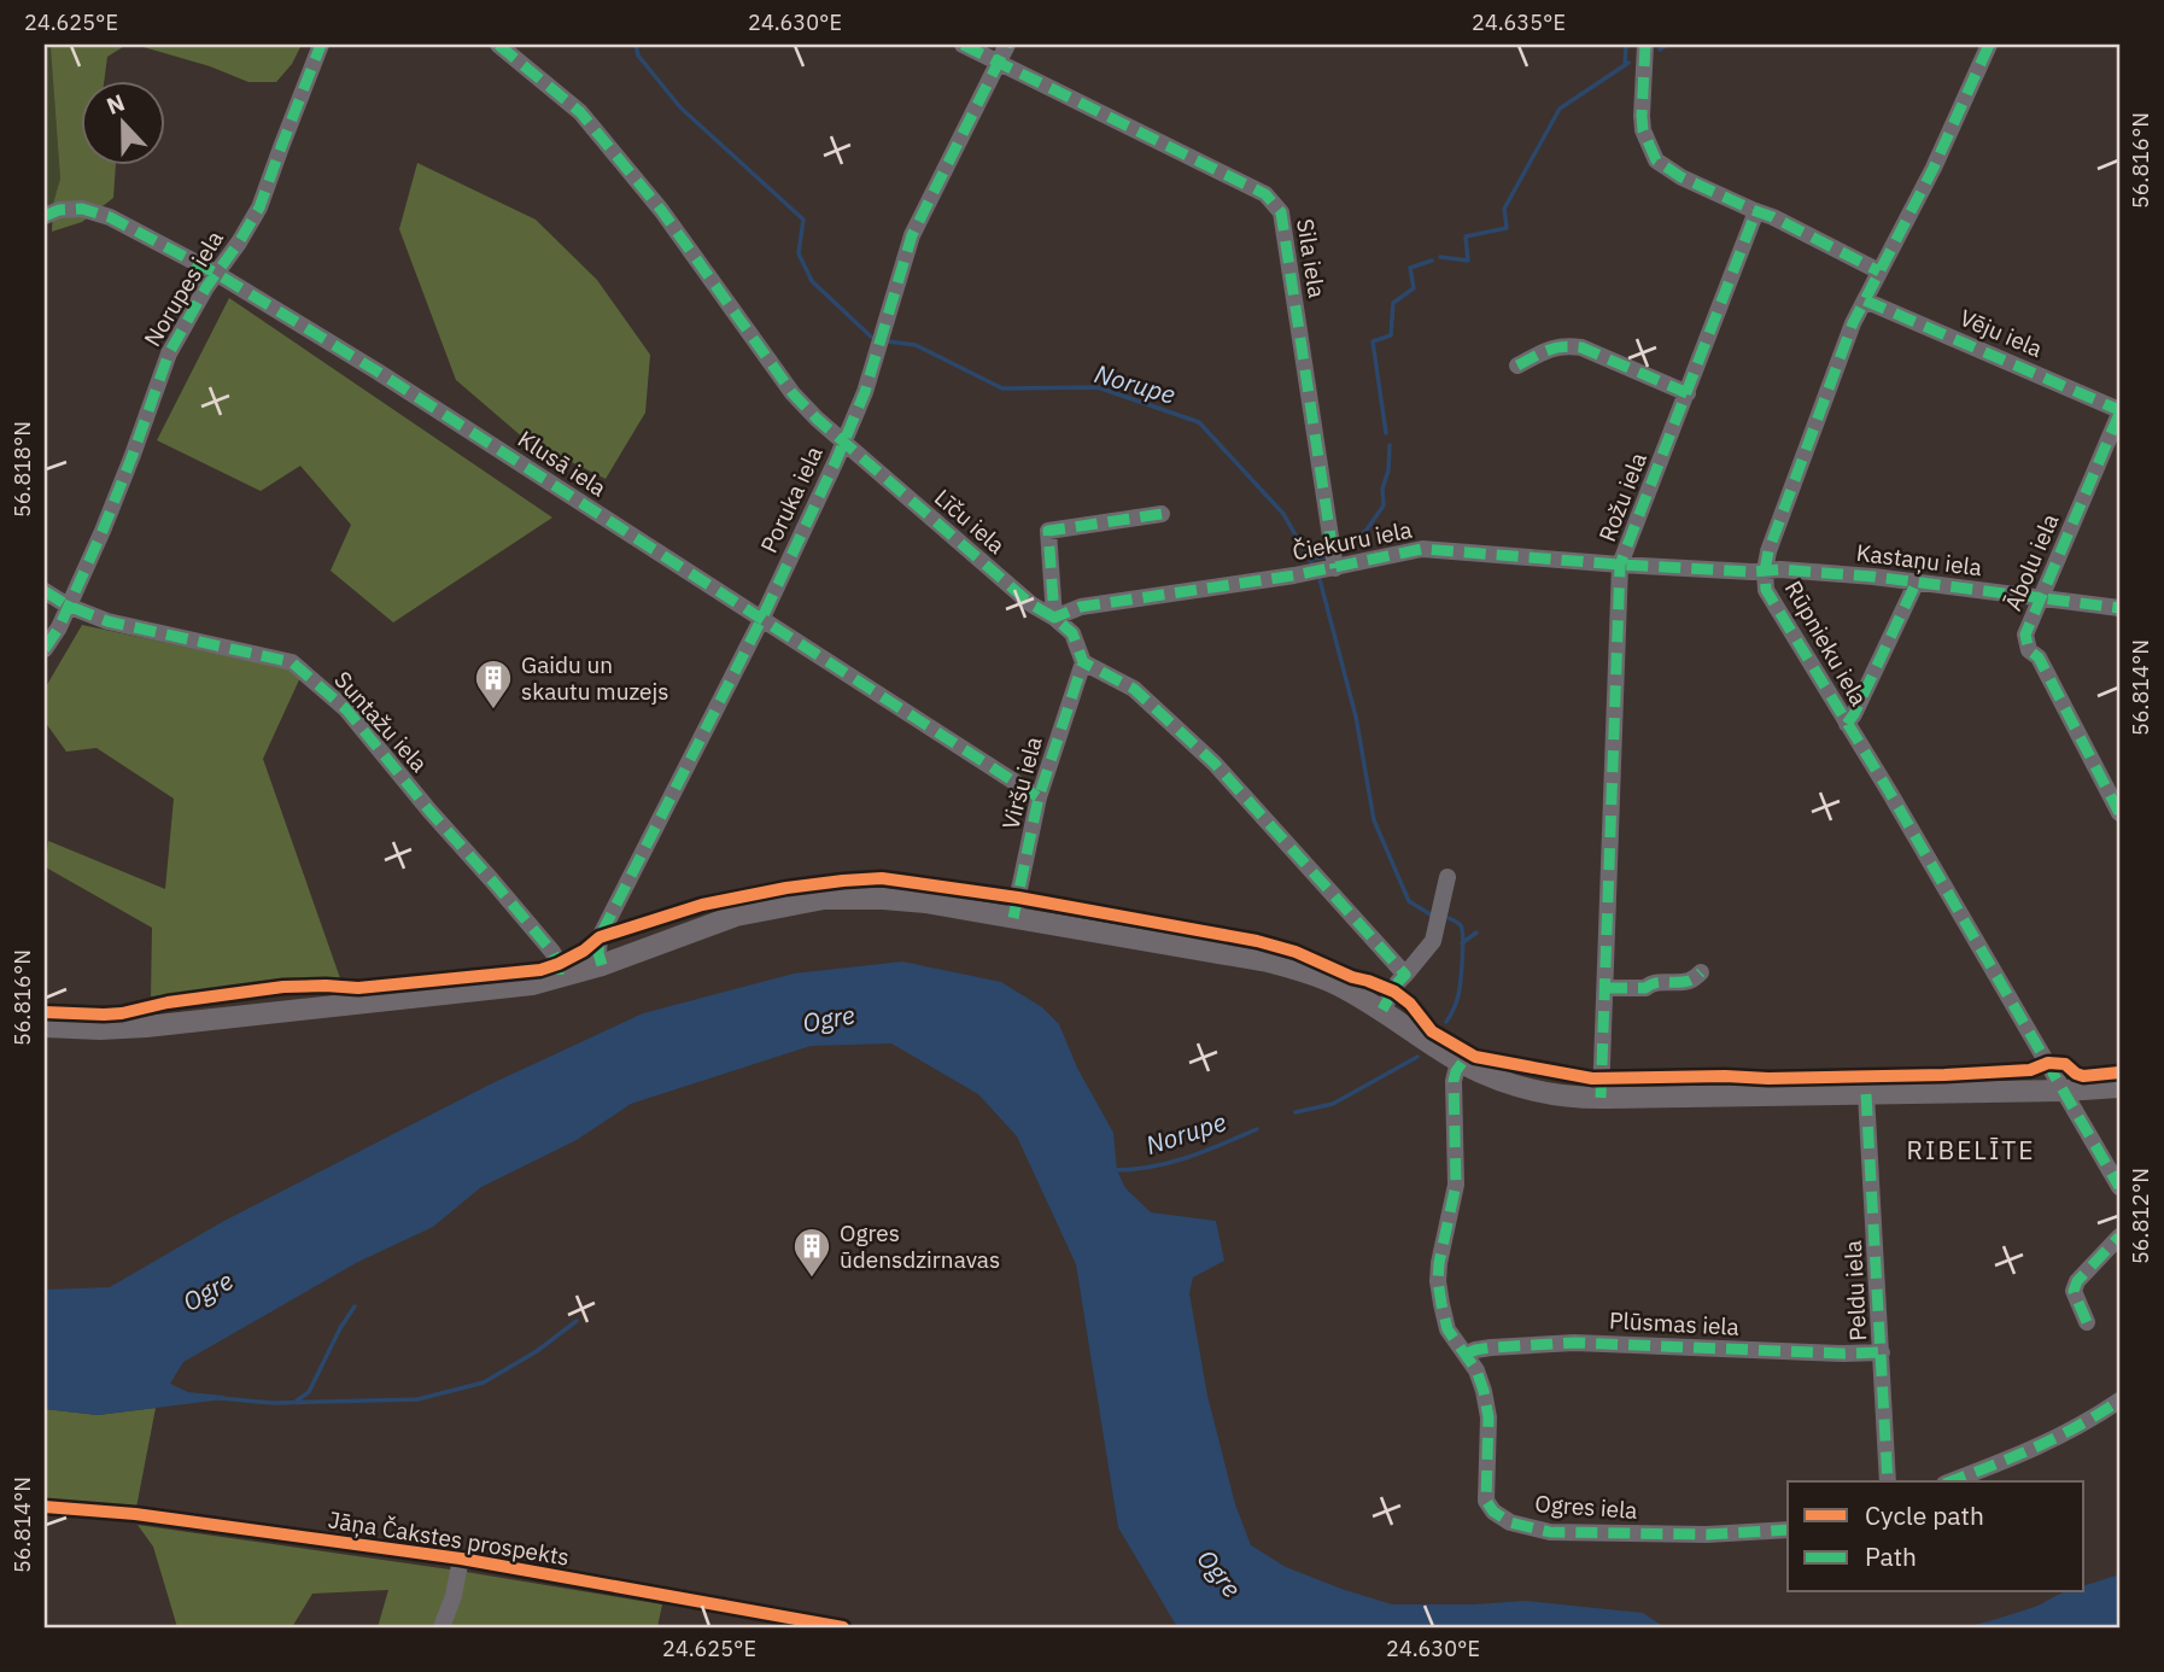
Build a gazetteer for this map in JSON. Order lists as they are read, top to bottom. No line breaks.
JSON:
{"streets":{"street":["Sila iela","Norupes iela","Vēju iela","Klusā iela","Rožu iela","Poruka iela","Līču iela","Čiekuru iela","Kastaņu iela","Ābolu iela","Rūpnieku iela","Suntažu iela","Viršu iela","Peldu iela","Plūsmas iela","Ogres iela","Jāņa Čakstes prospekts"]},"crossings":[["Sila iela","Poruka iela"],["Sila iela","Čiekuru iela"],["Norupes iela","Klusā iela"],["Norupes iela","Suntažu iela"],["Vēju iela","Ābolu iela"],["Vēju iela","Rūpnieku iela"],["Klusā iela","Poruka iela"],["Klusā iela","Viršu iela"],["Rožu iela","Čiekuru iela"],["Poruka iela","Līču iela"],["Līču iela","Čiekuru iela"],["Līču iela","Viršu iela"],["Čiekuru iela","Kastaņu iela"],["Čiekuru iela","Rūpnieku iela"],["Kastaņu iela","Ābolu iela"],["Kastaņu iela","Rūpnieku iela"],["Peldu iela","Plūsmas iela"],["Plūsmas iela","Ogres iela"]],"districts":["RIBELĪTE"],"water":["Norupe","Ogre"],"places":{"building":["Gaidu un skautu muzejs","Ogres ūdensdzirnavas"]},"legend":["Cycle path","Path"],"north":"top","coordinates":["24.625°E","24.630°E","24.635°E","56.816°N","56.818°N","56.814°N","56.812°N"]}
